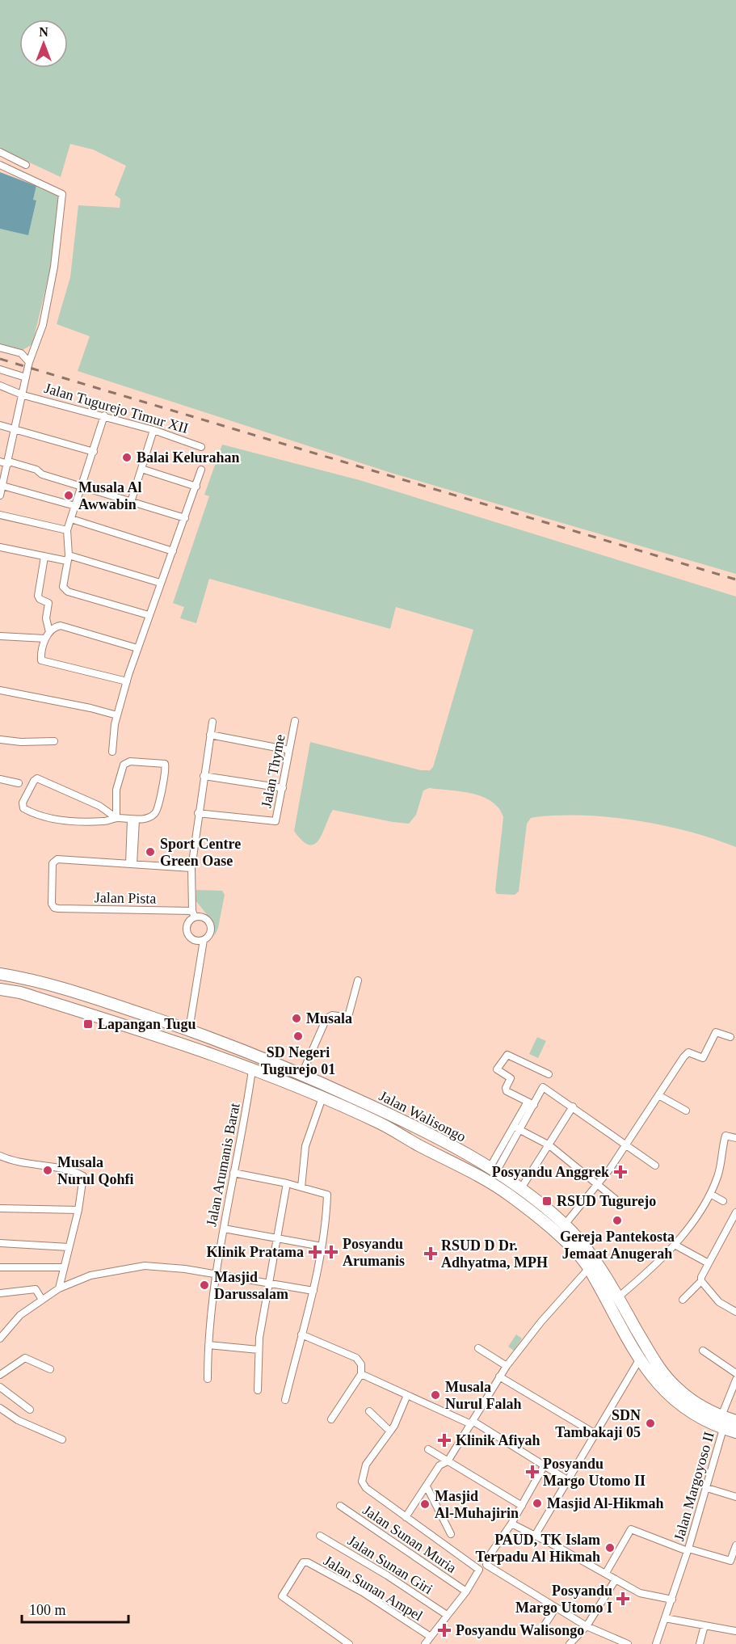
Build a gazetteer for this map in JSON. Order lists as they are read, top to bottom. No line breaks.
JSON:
{"streets":{"highway":["Jalan Walisongo"],"street":["Jalan Tugurejo Timur XII","Jalan Thyme","Jalan Pista","Jalan Arumanis Barat","Jalan Margoyoso II","Jalan Sunan Muria","Jalan Sunan Giri","Jalan Sunan Ampel"]},"crossings":[["Jalan Walisongo","Jalan Arumanis Barat"],["Jalan Walisongo","Jalan Margoyoso II"]],"places":{"other":["Balai Kelurahan","Musala Al Awwabin","Sport Centre Green Oase","Musala","SD Negeri Tugurejo 01","Musala Nurul Qohfi","Gereja Pantekosta Jemaat Anugerah","Masjid Darussalam","Musala Nurul Falah","SDN Tambakaji 05","Masjid Al-Hikmah","Masjid Al-Muhajirin","PAUD, TK Islam Terpadu Al Hikmah"],"transit":["Lapangan Tugu","RSUD Tugurejo"],"health":["Posyandu Anggrek","Klinik Pratama","Posyandu Arumanis","RSUD D Dr. Adhyatma, MPH","Klinik Afiyah","Posyandu Margo Utomo II","Posyandu Margo Utomo I","Posyandu Walisongo"]},"scale_bar":"100 m","north":"top"}
